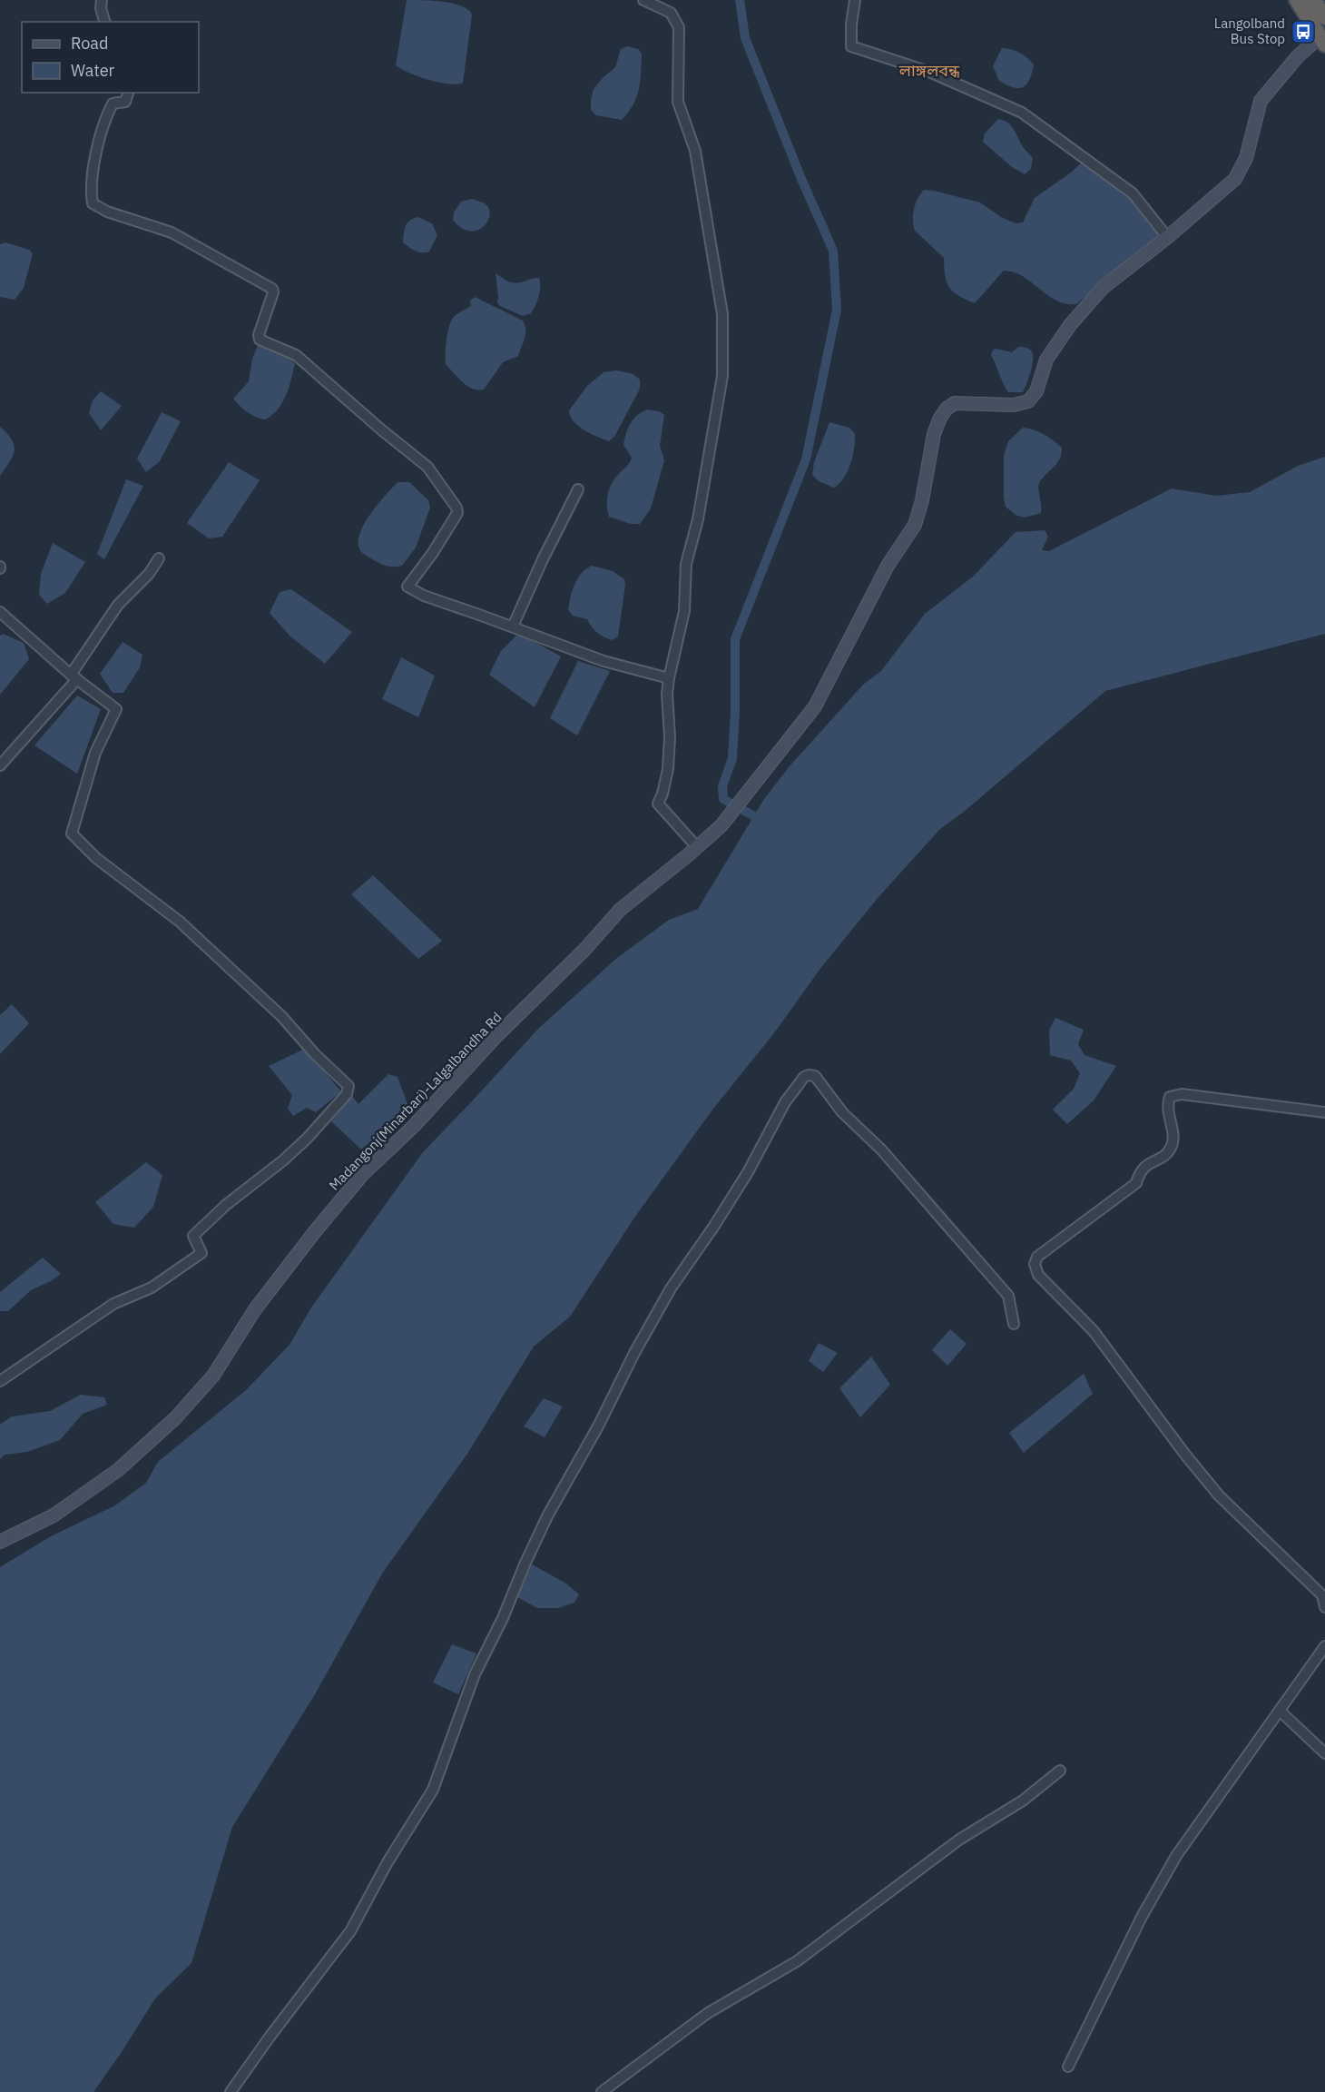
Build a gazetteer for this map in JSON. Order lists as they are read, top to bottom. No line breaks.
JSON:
{"streets":{"main road":["Madangonj(Minarbari)-Lalgalbandha Rd"]},"districts":["লাঙ্গলবন্ধ"],"places":{"bus stop":["Langolband Bus Stop"]},"legend":["Road","Water"]}
